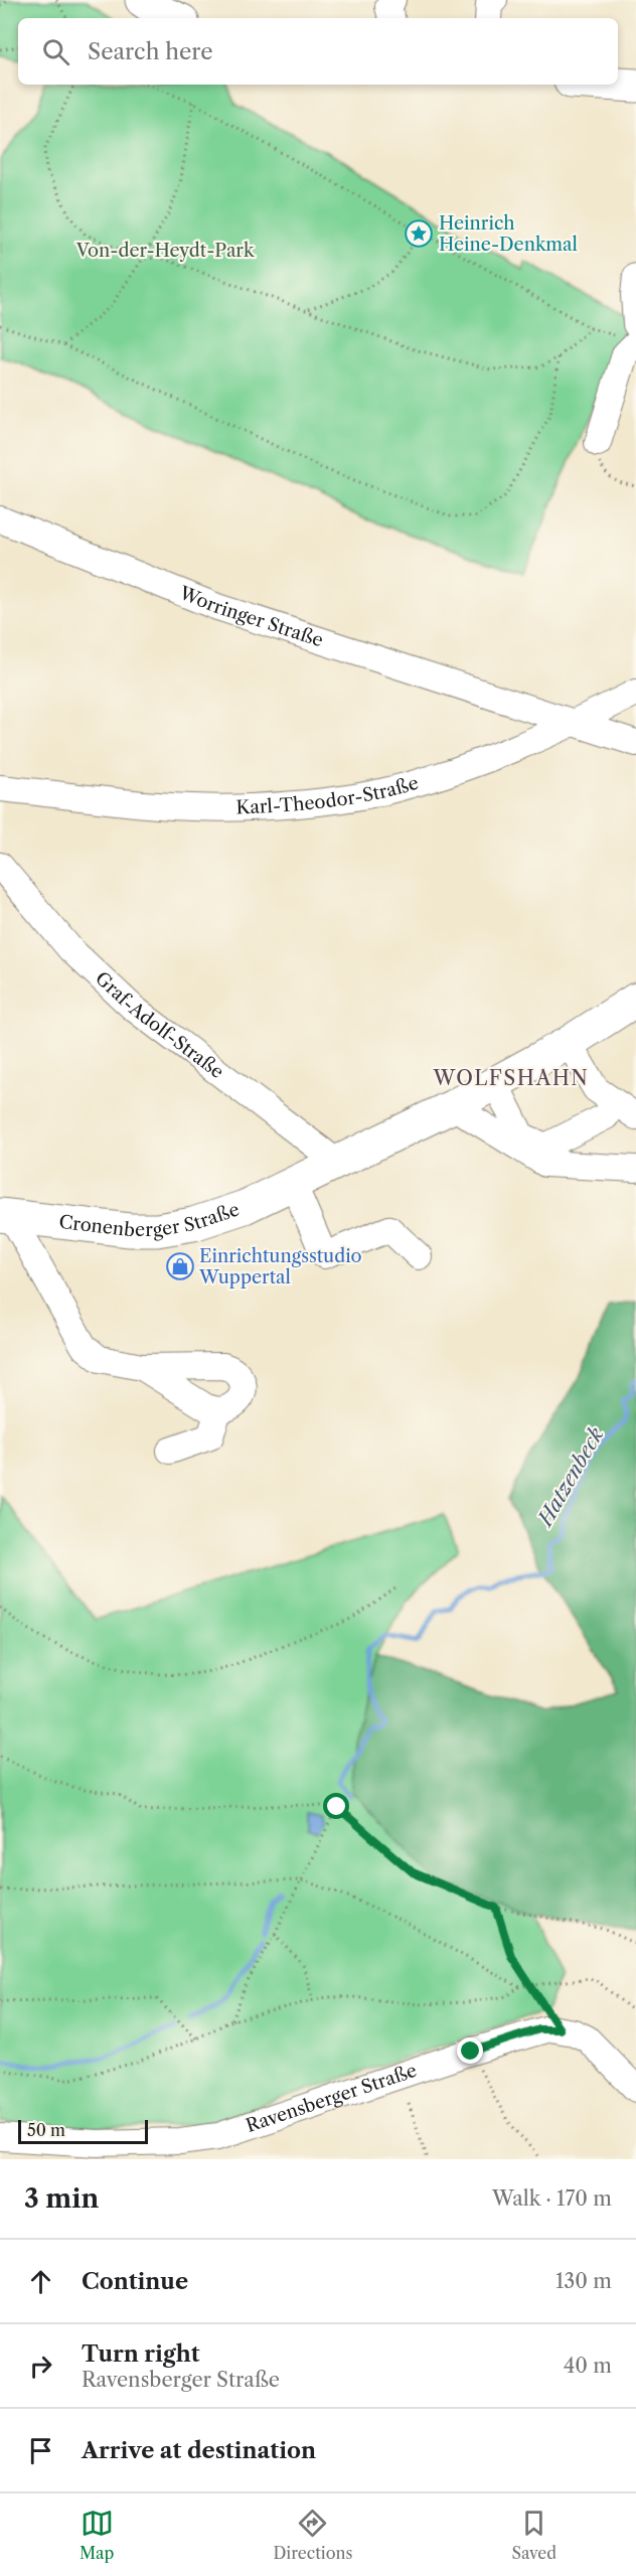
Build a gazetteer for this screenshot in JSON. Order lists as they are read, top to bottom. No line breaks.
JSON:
{"streets":{"main road":["Cronenberger Straße"],"street":["Worringer Straße","Karl-Theodor-Straße","Graf-Adolf-Straße","Ravensberger Straße"]},"crossings":[["Worringer Straße","Karl-Theodor-Straße"],["Graf-Adolf-Straße","Cronenberger Straße"]],"districts":["WOLFSHAHN"],"water":["Hatzenbeck"],"parks":["Von-der-Heydt-Park"],"places":{"place":["Heinrich Heine-Denkmal"],"shop":["Einrichtungsstudio Wuppertal"]},"scale_bar":"50 m","page":{"search":"Search here","scale":"50 m","heading":["3 min","Walk · 170 m"],"list":[["Continue","130 m"],["Turn right","Ravensberger Straße","40 m"],"Arrive at destination"],"nav":["Map","Directions","Saved"]}}
